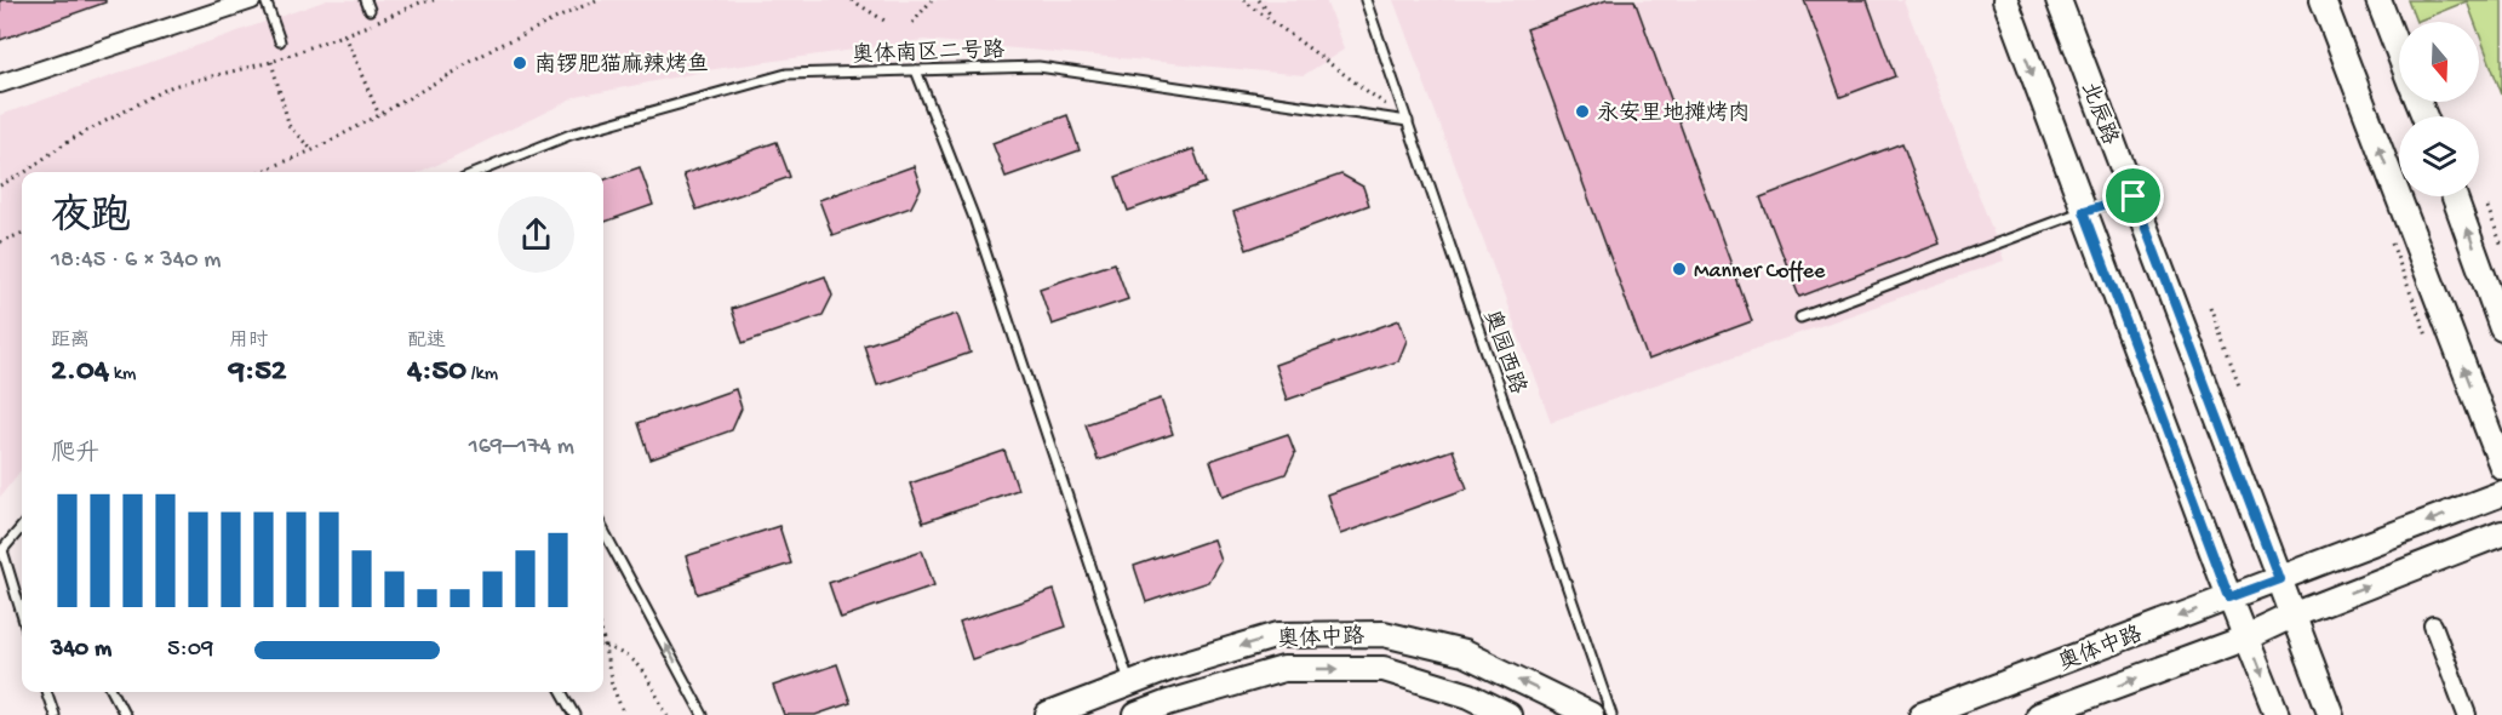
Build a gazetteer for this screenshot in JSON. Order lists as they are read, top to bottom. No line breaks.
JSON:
{"streets":{"main road":["北辰路","奥体中路"],"lane":["奥体南区二号路","奥园西路"]},"crossings":[["奥体南区二号路","奥园西路"],["北辰路","奥体中路"]],"places":["南锣肥猫麻辣烤鱼","永安里地摊烤肉","Manner Coffee"],"north":"bottom","page":{"heading":["夜跑","18:45 · 6 × 340 m"],"stats":[["距离","2.04 km"],["用时","9:52"],["配速","4:50 /km"]],"chart":["爬升","169–174 m"],"list":[{"name":"340 m","note":"5:09"}]}}
